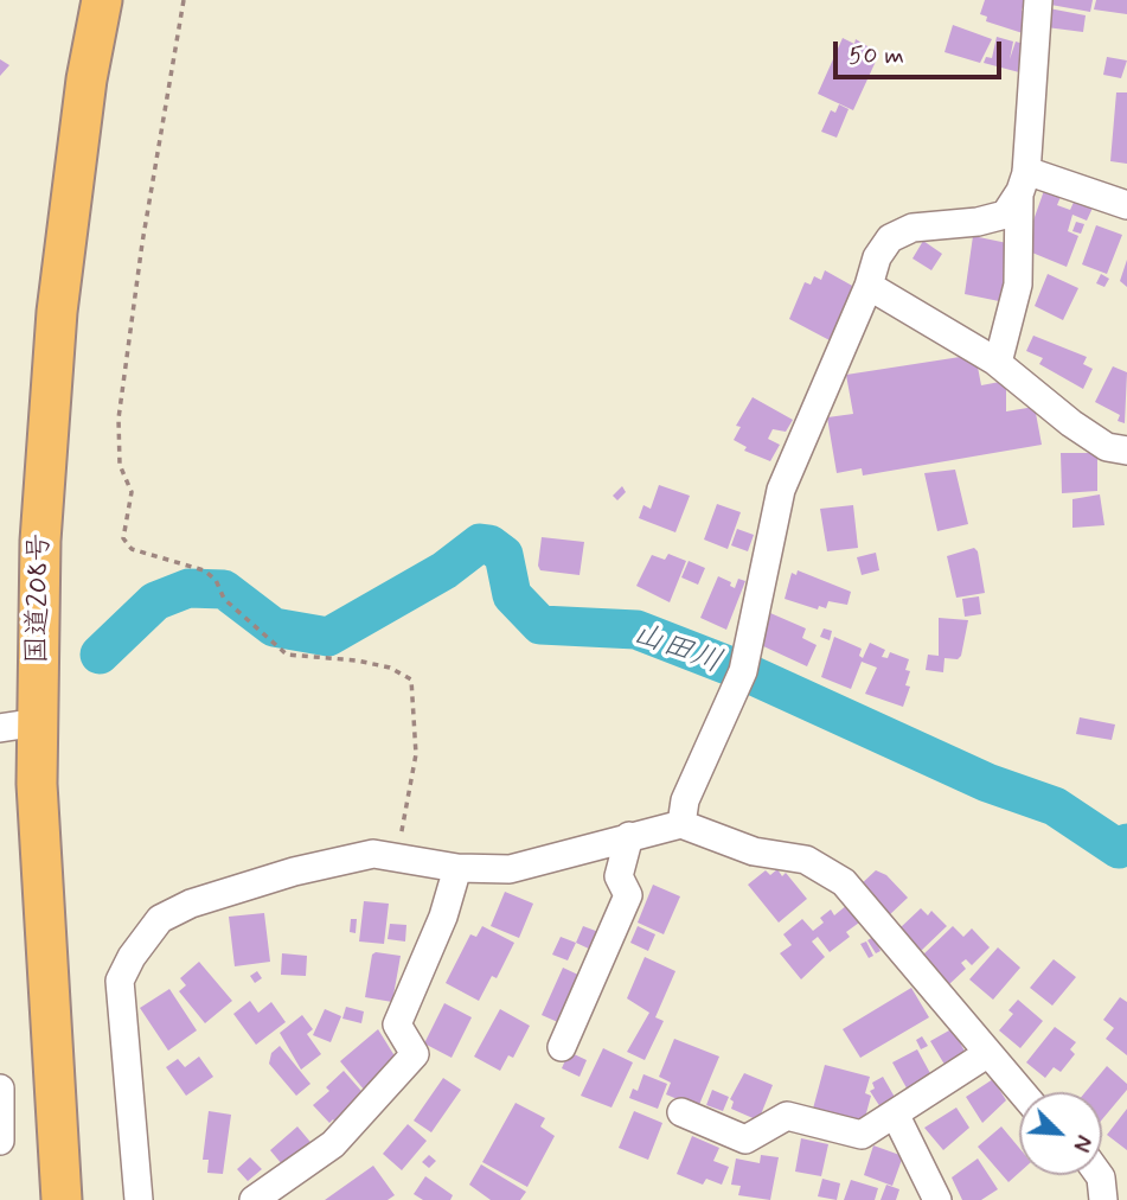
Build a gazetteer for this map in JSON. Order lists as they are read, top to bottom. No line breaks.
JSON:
{"streets":{"highway":["国道208号"]},"water":["山田川"],"scale_bar":"50 m","north":"bottom right"}
